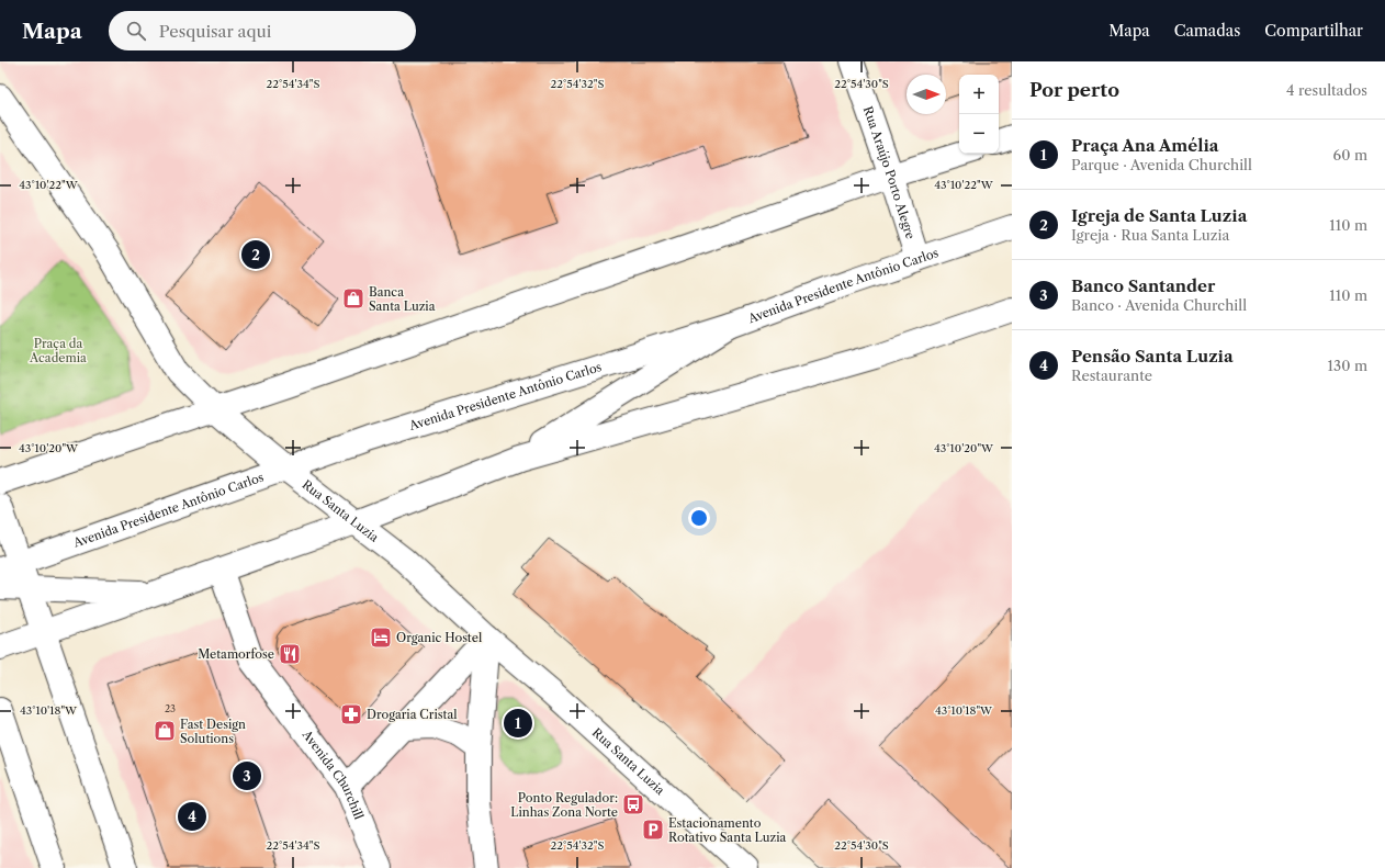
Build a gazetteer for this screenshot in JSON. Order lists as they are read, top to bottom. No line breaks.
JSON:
{"streets":{"main road":["Rua Araújo Porto Alegre","Avenida Presidente Antônio Carlos","Rua Santa Luzia","Avenida Churchill"]},"crossings":[["Rua Araújo Porto Alegre","Avenida Presidente Antônio Carlos"],["Avenida Presidente Antônio Carlos","Rua Santa Luzia"]],"parks":["Praça da Academia"],"places":{"shop":["Banca Santa Luzia","Fast Design Solutions"],"hotel":["Organic Hostel"],"restaurant":["Metamorfose"],"pharmacy":["Drogaria Cristal"],"bus stop":["Ponto Regulador: Linhas Zona Norte"],"parking":["Estacionamento Rotativo Santa Luzia"]},"house_numbers":["23"],"north":"right","page":{"header":"Mapa","search":"Pesquisar aqui","nav":["Mapa","Camadas","Compartilhar"],"heading":["Por perto","4 resultados"],"map_buttons":["+","−"],"list":[{"mark":"1","name":"Praça Ana Amélia","note":"Parque · Avenida Churchill","value":"60 m"},{"mark":"2","name":"Igreja de Santa Luzia","note":"Igreja · Rua Santa Luzia","value":"110 m"},{"mark":"3","name":"Banco Santander","note":"Banco · Avenida Churchill","value":"110 m"},{"mark":"4","name":"Pensão Santa Luzia","note":"Restaurante","value":"130 m"}],"pins":["2","1","3","4"]},"coordinates":["22°54'34\"S","22°54'32\"S","22°54'30\"S","43°10'22\"W","43°10'20\"W","43°10'18\"W"]}
